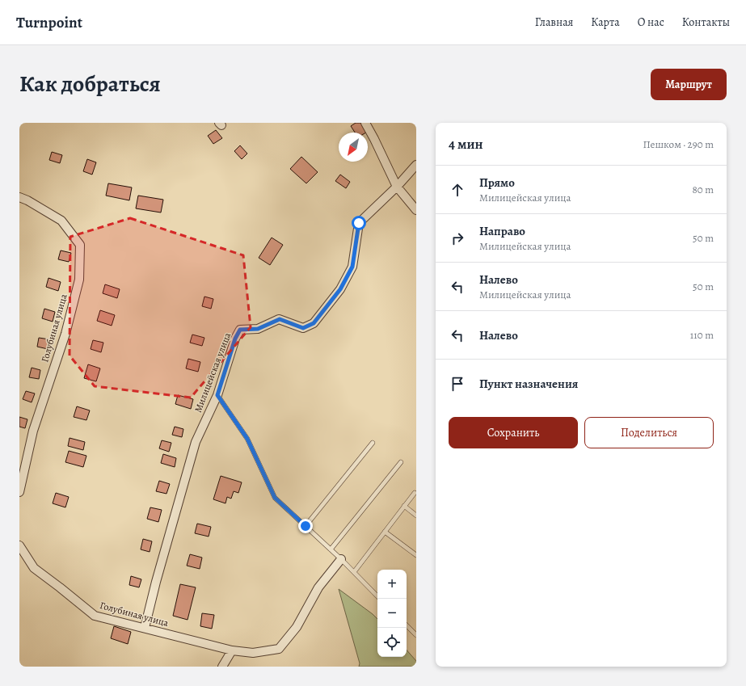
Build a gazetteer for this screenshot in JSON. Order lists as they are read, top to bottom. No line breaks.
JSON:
{"streets":{"street":["Голубиная улица","Милицейская улица"]},"crossings":[["Голубиная улица","Милицейская улица"]],"north":"bottom left","page":{"header":"Turnpoint","nav":["Главная","Карта","О нас","Контакты"],"title":"Как добраться","buttons":["Маршрут",["Сохранить","Поделиться"]],"heading":["4 мин","Пешком · 290 m"],"list":[["Прямо","Милицейская улица","80 m"],["Направо","Милицейская улица","50 m"],["Налево","Милицейская улица","50 m"],["Налево","110 m"],"Пункт назначения"],"map_buttons":["+","−"]}}
